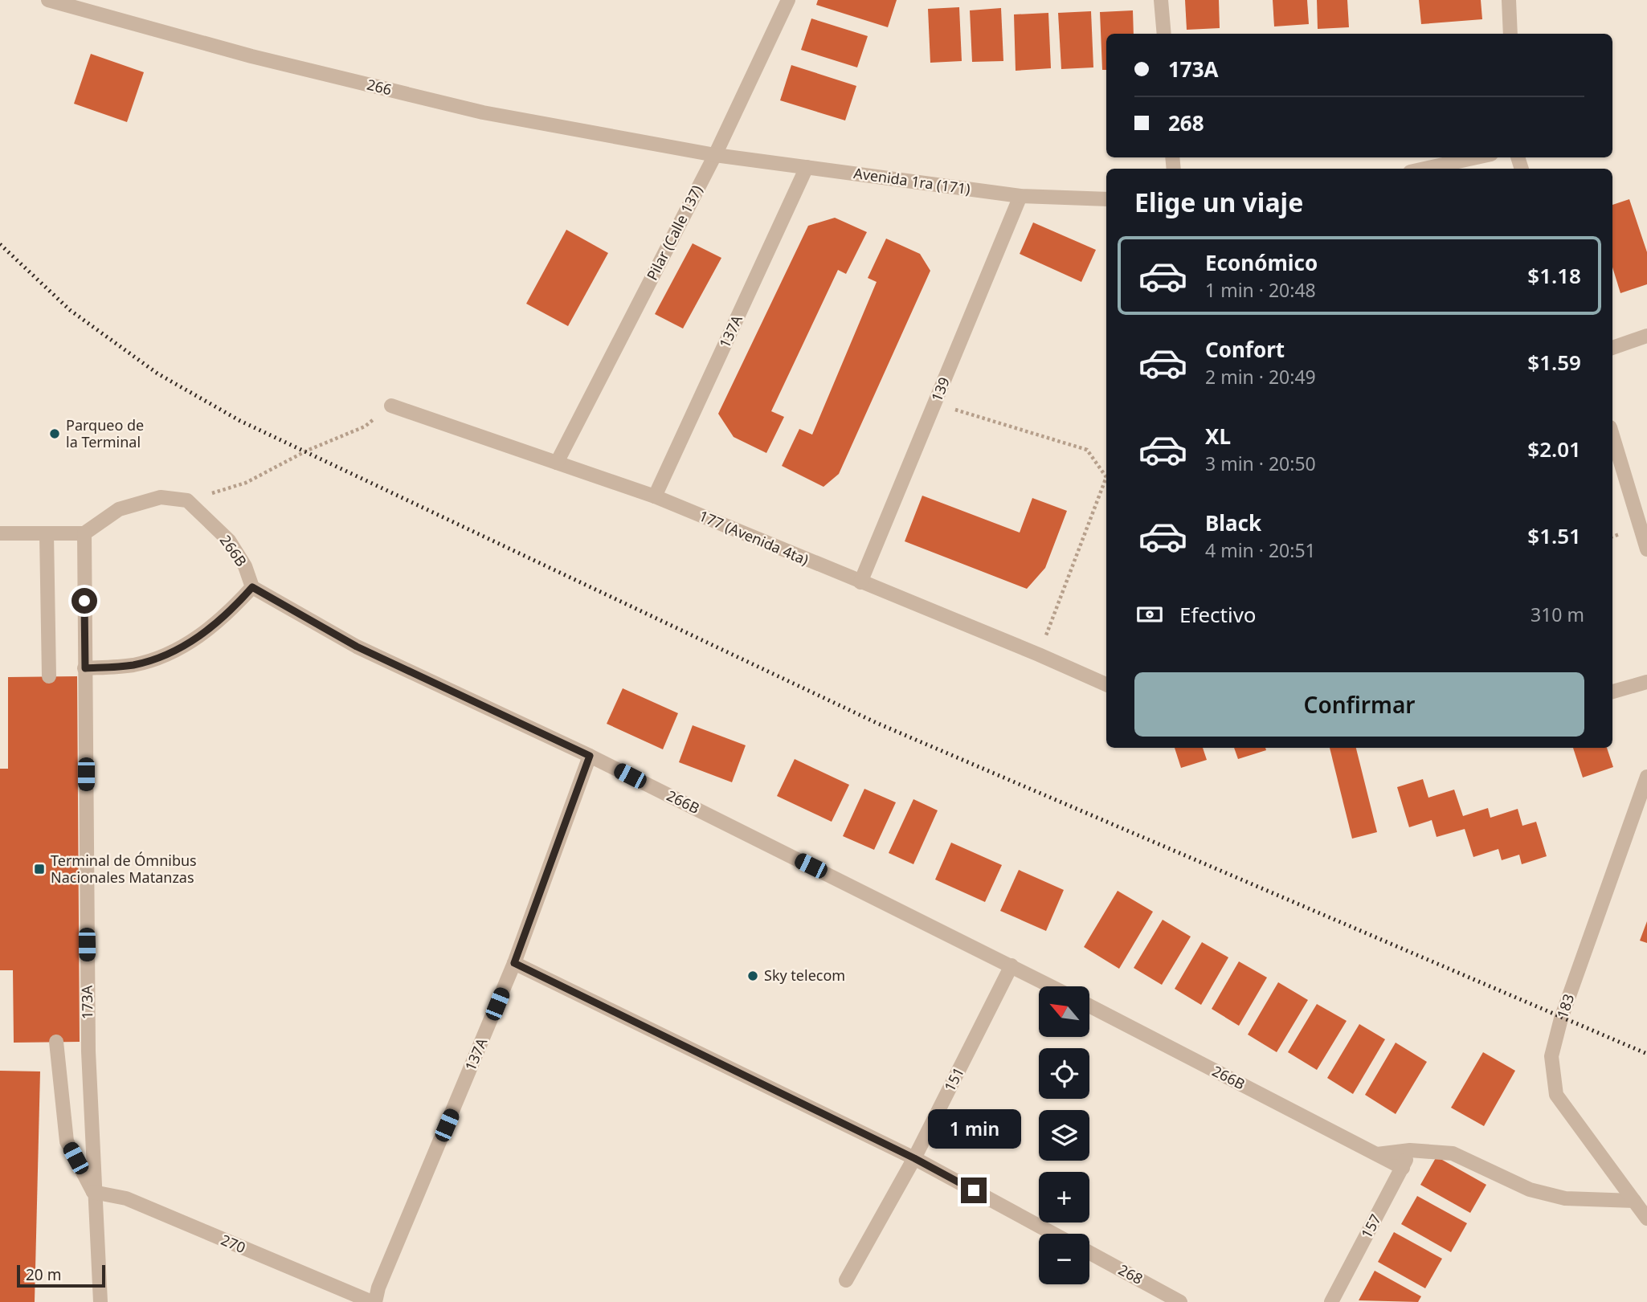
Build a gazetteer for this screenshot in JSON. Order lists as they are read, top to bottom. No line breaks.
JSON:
{"streets":{"street":["266","Avenida 1ra (171)","Pilar (Calle 137)","137A","139","177 (Avenida 4ta)","266B","173A","183","151","157","270","268"]},"crossings":[["266","Avenida 1ra (171)"],["266","Pilar (Calle 137)"],["Avenida 1ra (171)","Pilar (Calle 137)"],["Avenida 1ra (171)","137A"],["Avenida 1ra (171)","139"],["Pilar (Calle 137)","177 (Avenida 4ta)"],["137A","177 (Avenida 4ta)"],["137A","266B"],["137A","270"],["139","177 (Avenida 4ta)"],["266B","173A"],["266B","151"],["266B","157"],["173A","270"]],"places":{"other":["Parqueo de la Terminal","Sky telecom"],"transit":["Terminal de Ómnibus Nacionales Matanzas"]},"scale_bar":"20 m","north":"top left","page":{"banner":["173A","268"],"heading":"Elige un viaje","list":[{"name":"Económico","note":"1 min · 20:48","value":"$1.18"},{"name":"Confort","note":"2 min · 20:49","value":"$1.59"},{"name":"XL","note":"3 min · 20:50","value":"$2.01"},{"name":"Black","note":"4 min · 20:51","value":"$1.51"}],"pay":["Efectivo","310 m"],"buttons":"Confirmar","map_buttons":["+","−"],"bubble":"1 min","scale":"20 m"}}
